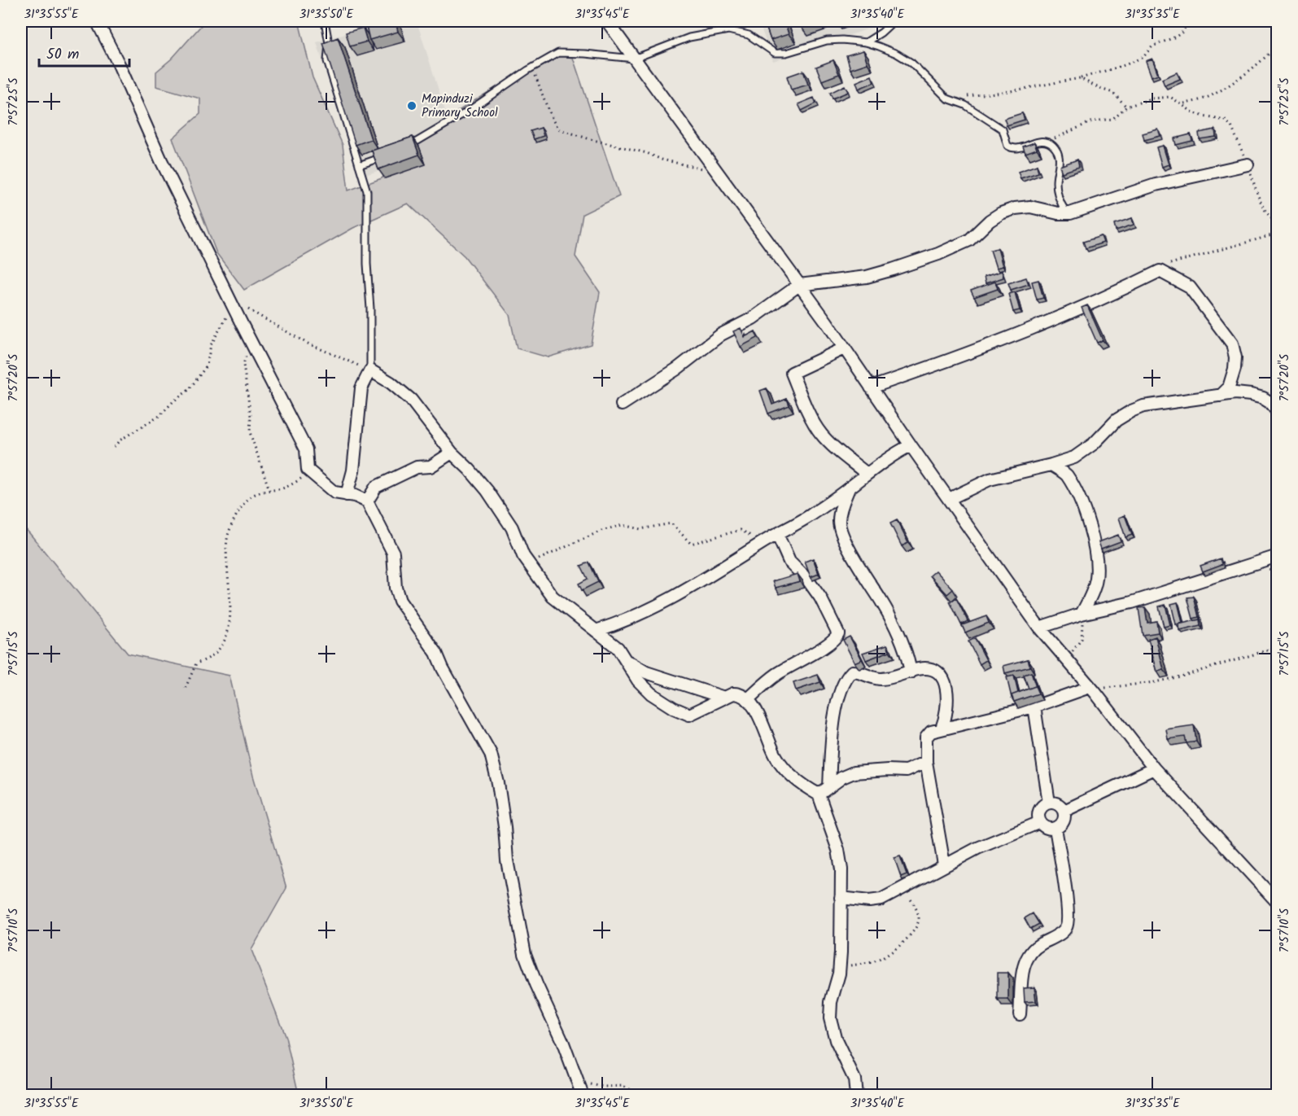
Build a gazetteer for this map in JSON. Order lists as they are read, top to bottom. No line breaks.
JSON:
{"places":["Mapinduzi Primary School"],"scale_bar":"50 m","coordinates":["31°35'55\"E","31°35'50\"E","31°35'45\"E","31°35'40\"E","31°35'35\"E","7°57'25\"S","7°57'20\"S","7°57'15\"S","7°57'10\"S"]}
